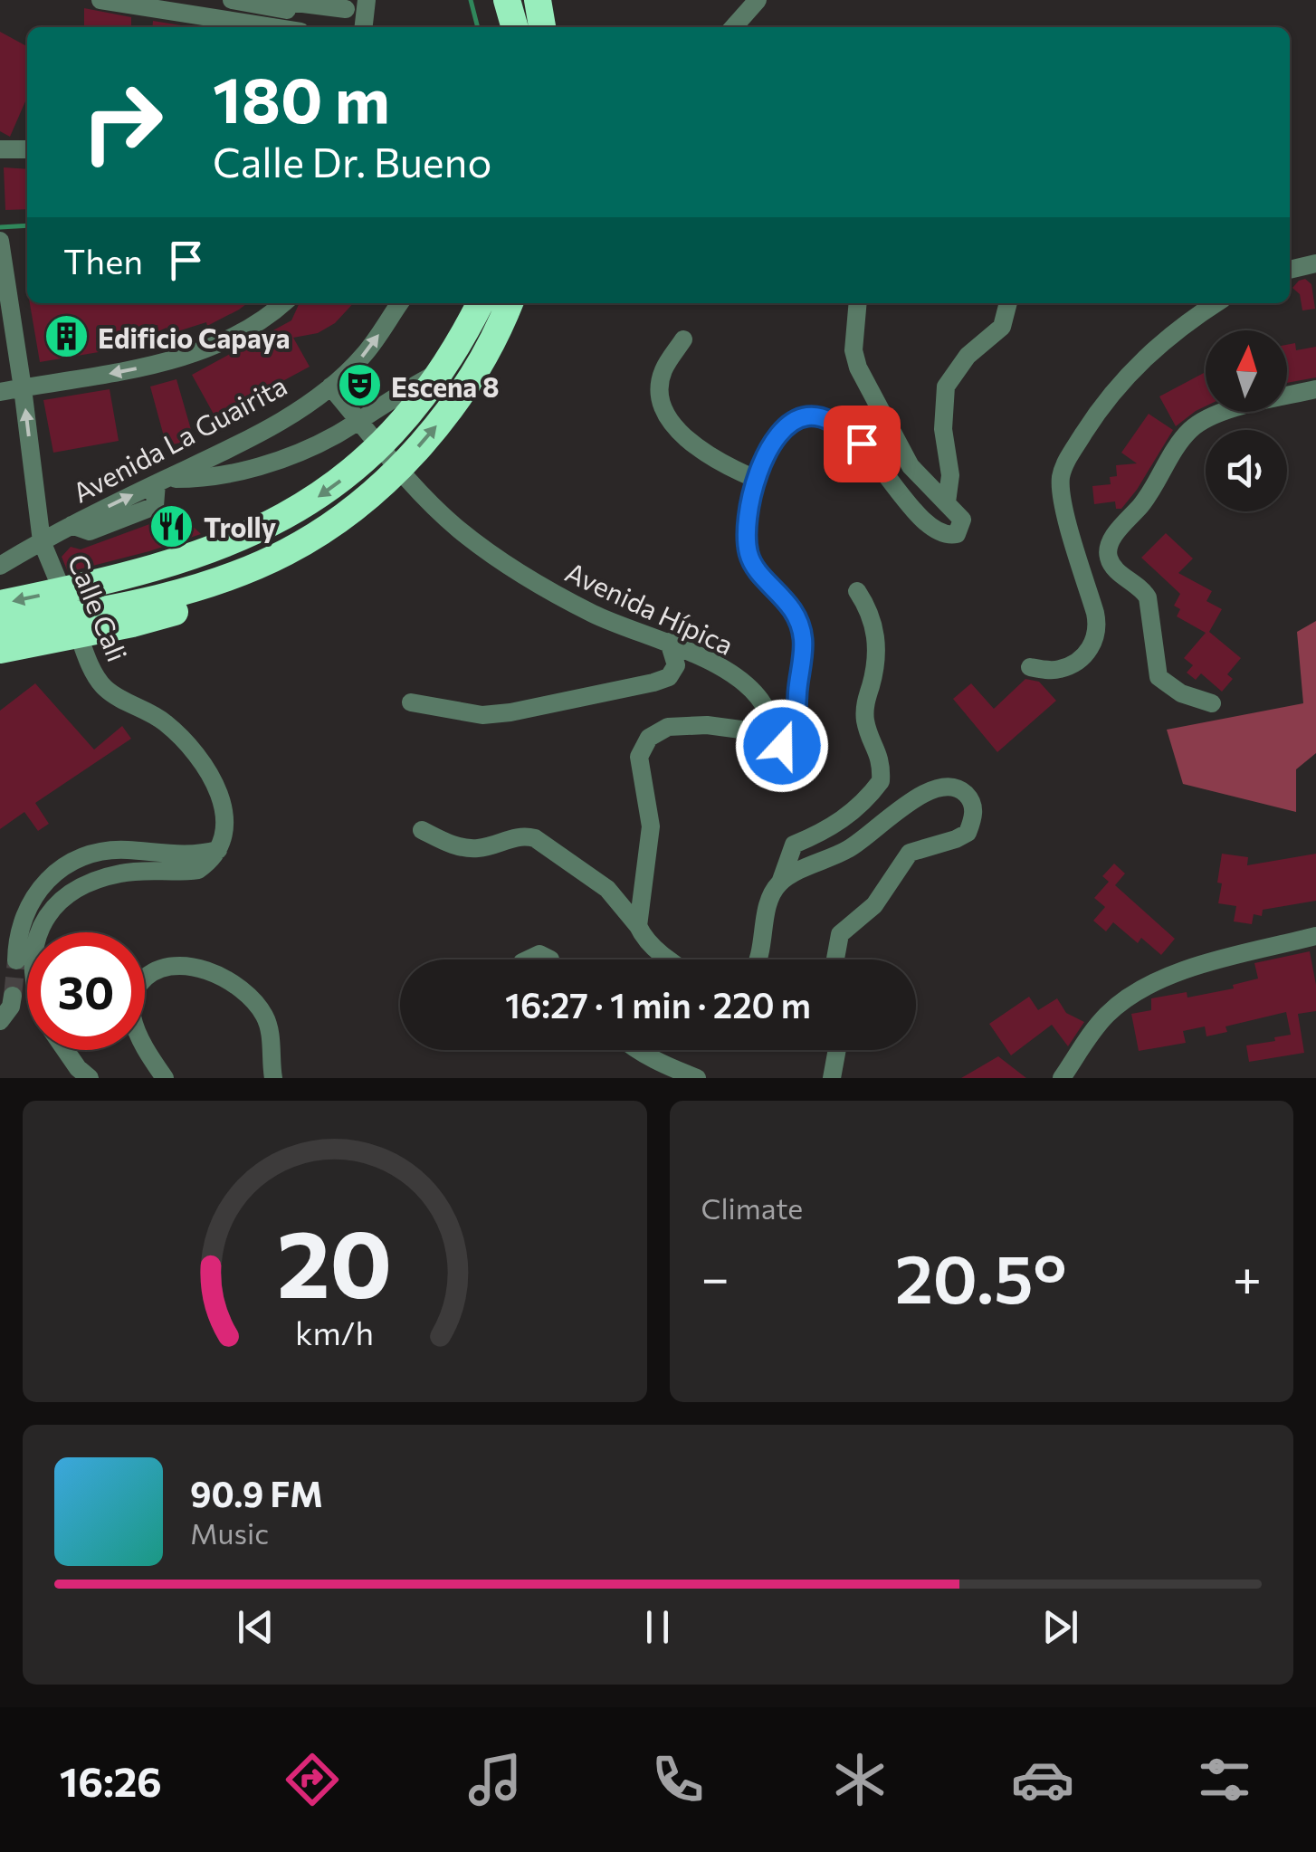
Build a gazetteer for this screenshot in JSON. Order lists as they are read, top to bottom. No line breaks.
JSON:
{"streets":{"street":["Avenida La Guairita","Calle Cali","Avenida Hípica"]},"crossings":[["Avenida La Guairita","Calle Cali"],["Avenida La Guairita","Avenida Hípica"]],"places":{"building":["Edificio Capaya"],"theatre":["Escena 8"],"restaurant":["Trolly"]},"north":"top","page":{"turn":["180 m","Calle Dr. Bueno"],"then":"Then","limit":"30","trip":"16:27 · 1 min · 220 m","tile":"Climate","heat":["−","20.5°","+"],"song":["90.9 FM","Music"],"tabs":"16:26","gauge":["20","km/h"]}}
